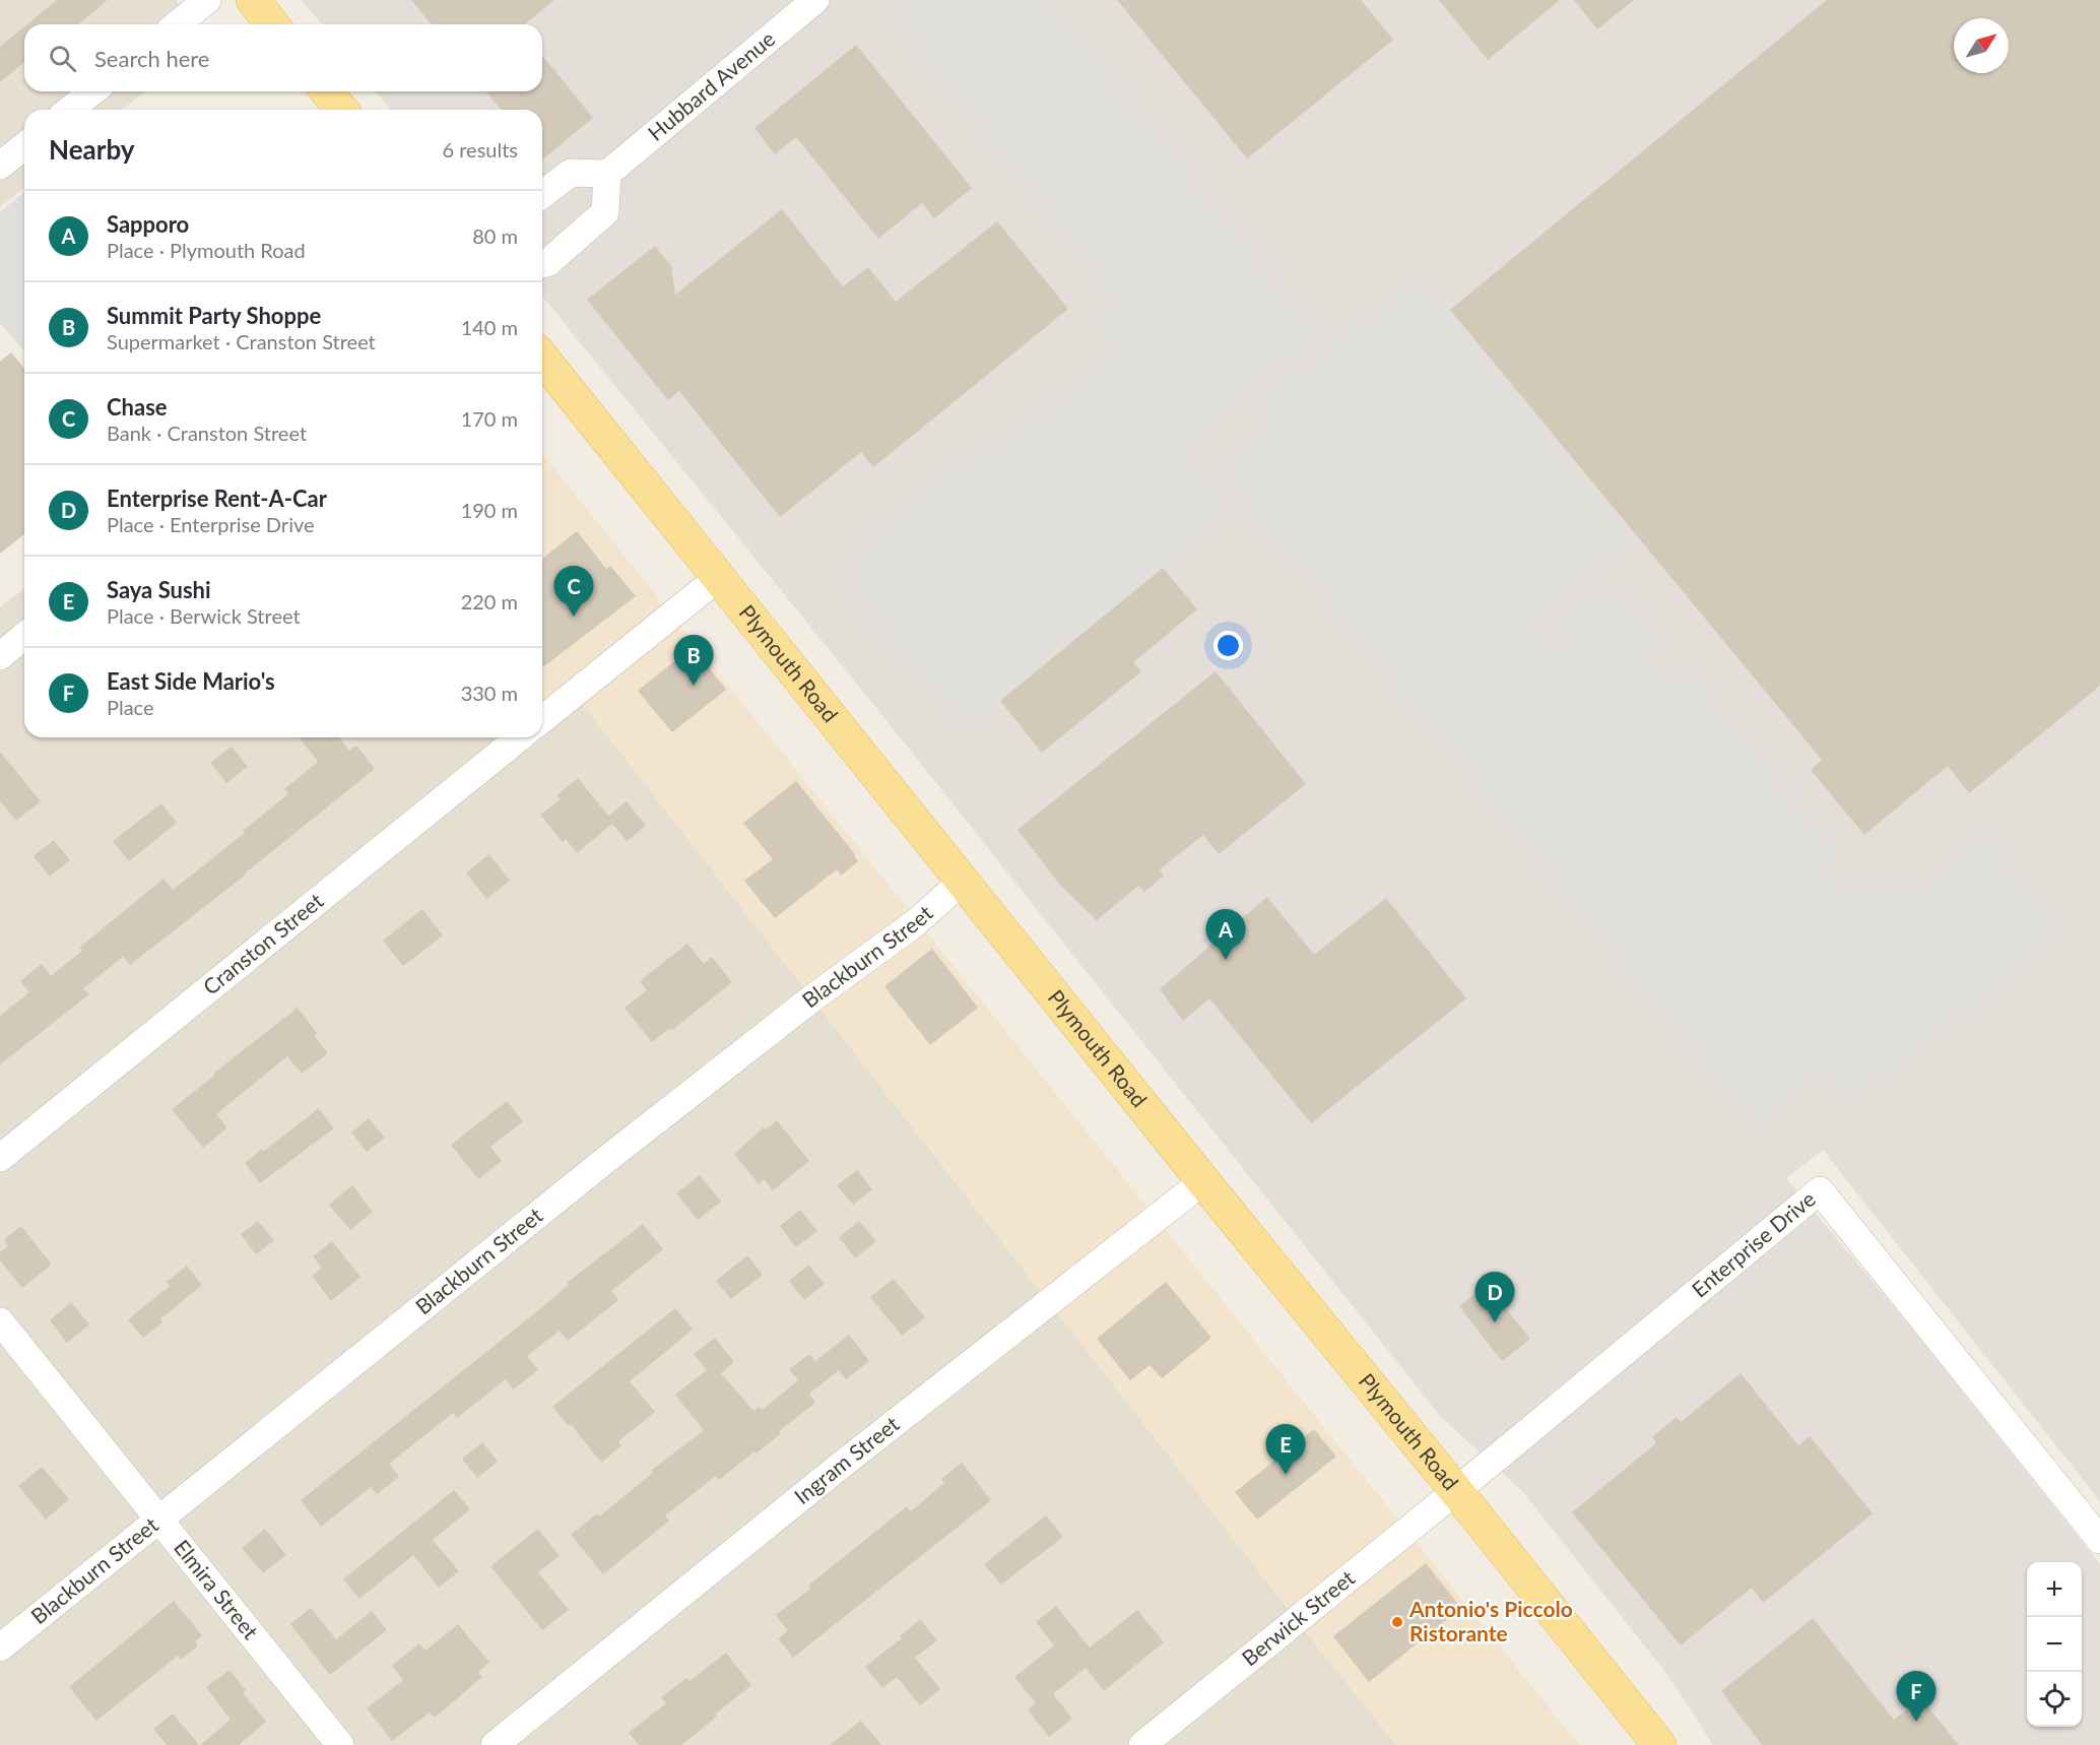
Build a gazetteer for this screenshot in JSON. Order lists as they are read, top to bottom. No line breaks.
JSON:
{"streets":{"main road":["Plymouth Road"],"street":["Hubbard Avenue","Cranston Street","Blackburn Street","Enterprise Drive","Ingram Street","Elmira Street","Berwick Street"]},"crossings":[["Plymouth Road","Blackburn Street"],["Plymouth Road","Enterprise Drive"],["Plymouth Road","Ingram Street"],["Plymouth Road","Berwick Street"],["Blackburn Street","Elmira Street"],["Enterprise Drive","Berwick Street"]],"places":["Antonio's Piccolo Ristorante"],"north":"top right","page":{"search":"Search here","heading":["Nearby","6 results"],"list":[{"mark":"A","name":"Sapporo","note":"Place · Plymouth Road","value":"80 m"},{"mark":"B","name":"Summit Party Shoppe","note":"Supermarket · Cranston Street","value":"140 m"},{"mark":"C","name":"Chase","note":"Bank · Cranston Street","value":"170 m"},{"mark":"D","name":"Enterprise Rent-A-Car","note":"Place · Enterprise Drive","value":"190 m"},{"mark":"E","name":"Saya Sushi","note":"Place · Berwick Street","value":"220 m"},{"mark":"F","name":"East Side Mario's","note":"Place","value":"330 m"}],"pins":["C","B","A","D","E","F"],"map_buttons":["+","−"]}}
